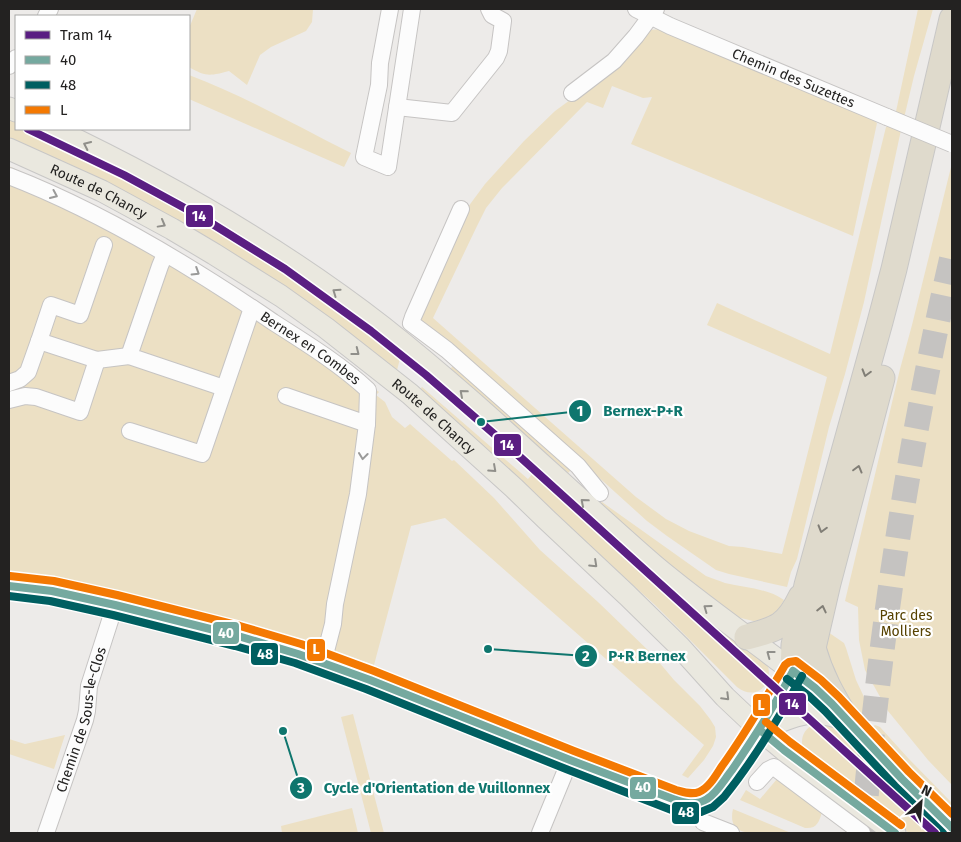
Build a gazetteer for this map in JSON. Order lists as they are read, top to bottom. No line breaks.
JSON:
{"streets":{"main road":["Route de Chancy"],"street":["Chemin des Suzettes","Bernex en Combes","Chemin de Sous-le-Clos"]},"one_way":["Bernex en Combes"],"parks":["Parc des Molliers"],"places":["Bernex-P+R","P+R Bernex","Cycle d'Orientation de Vuillonnex"],"lines":["tram line 14","transit line L","transit line 40","transit line 48"],"legend":["Tram 14","40","48","L"],"north":"top right"}
